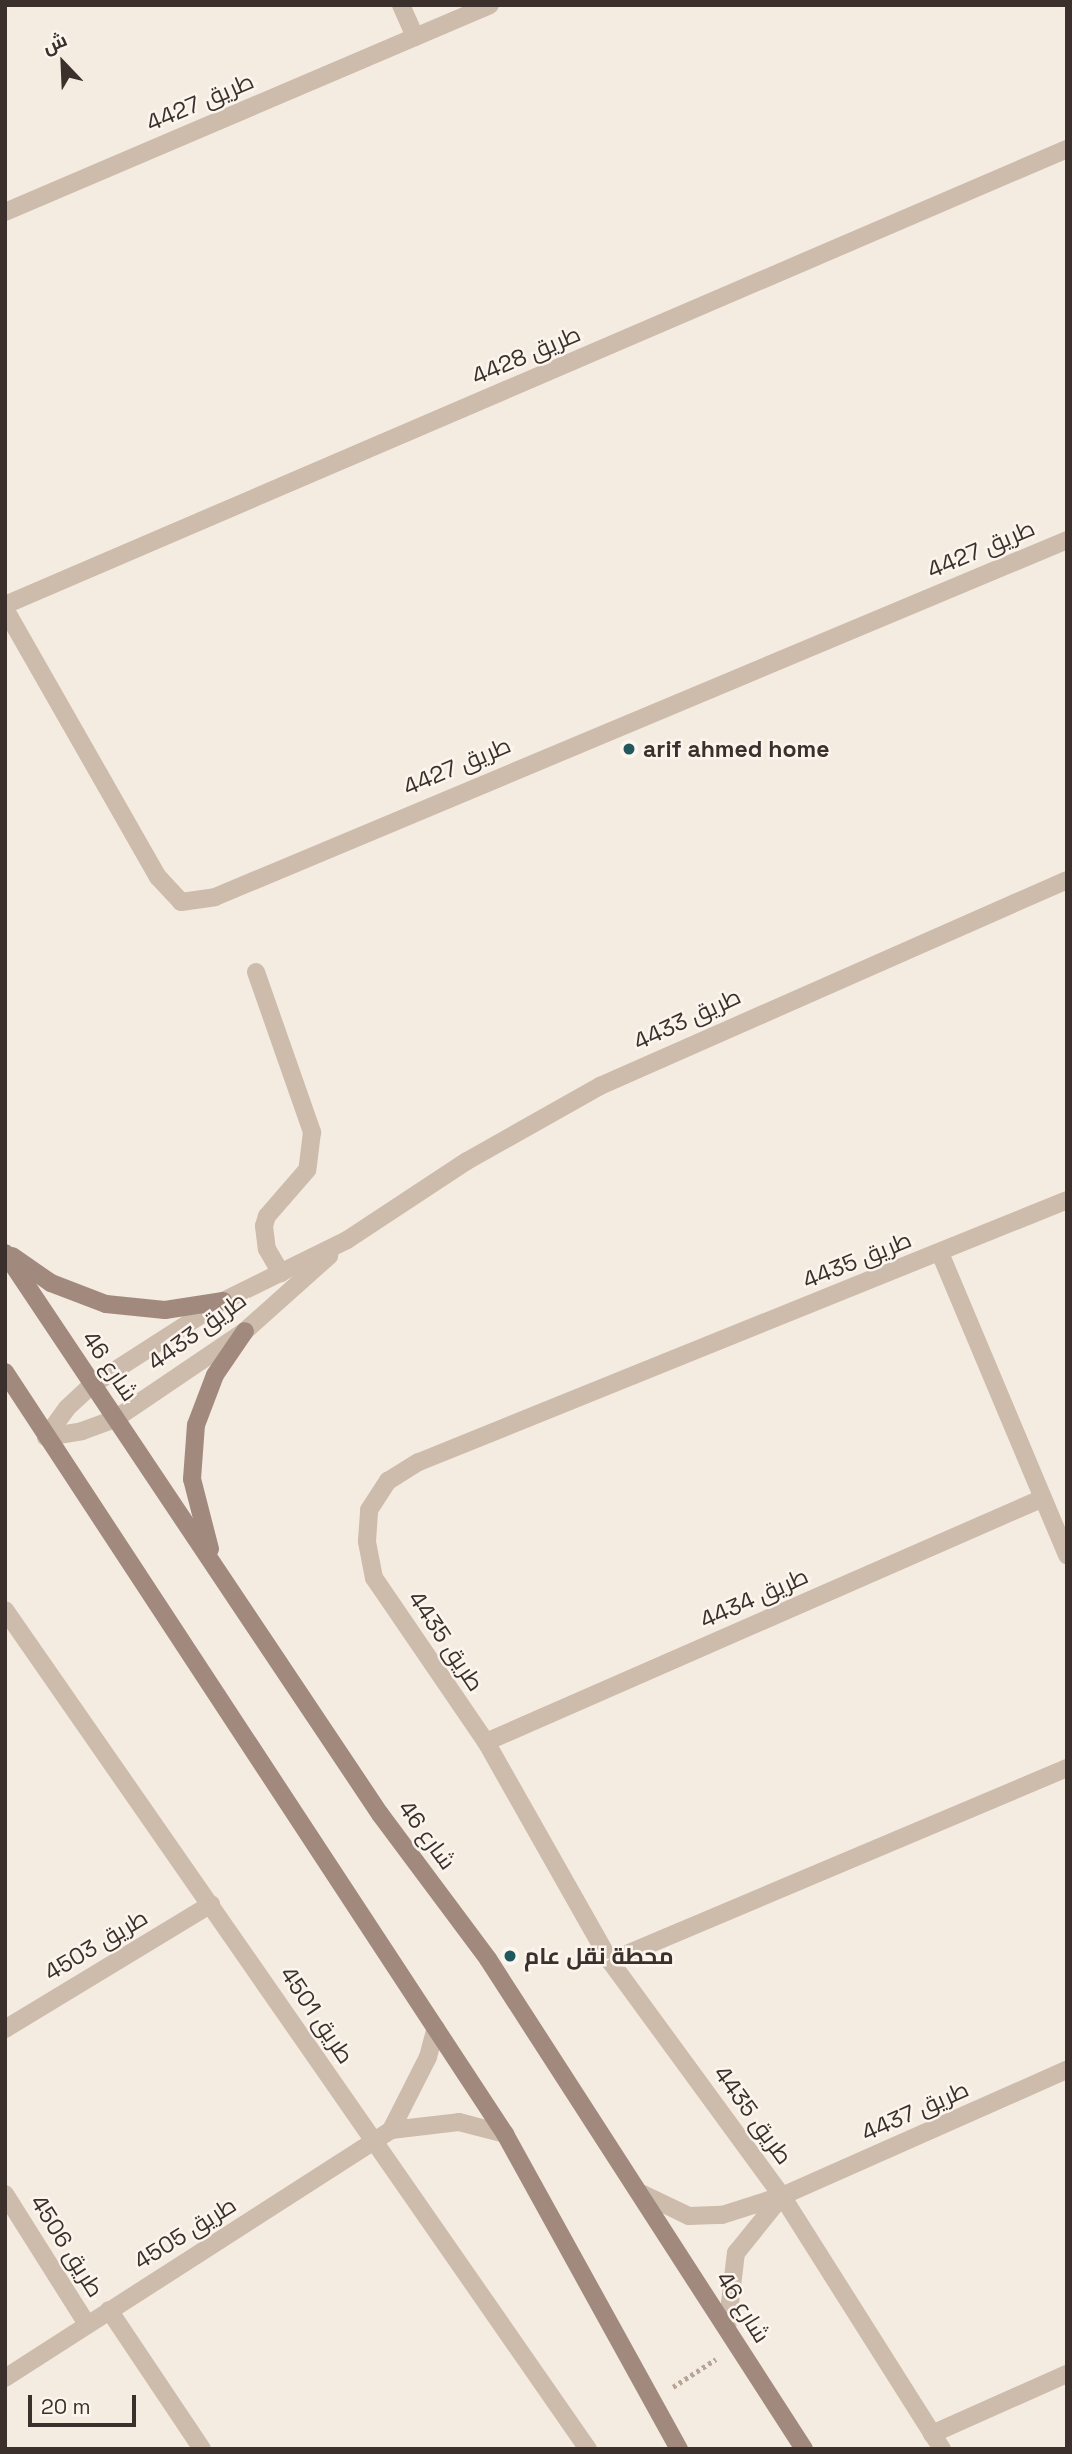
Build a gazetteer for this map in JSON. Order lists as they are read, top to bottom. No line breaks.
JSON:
{"streets":{"main road":["شارع 46"],"street":["طريق 4427","طريق 4428","طريق 4433","طريق 4435","طريق 4434","طريق 4503","طريق 4501","طريق 4437","طريق 4505","طريق 4506"]},"crossings":[["طريق 4427","طريق 4428"],["طريق 4433","شارع 46"],["طريق 4435","طريق 4434"],["طريق 4435","طريق 4437"],["شارع 46","طريق 4437"],["طريق 4503","طريق 4501"],["طريق 4501","طريق 4505"],["طريق 4505","طريق 4506"]],"places":["arif ahmed home","محطة نقل عام"],"scale_bar":"20 m","north":"top left"}
